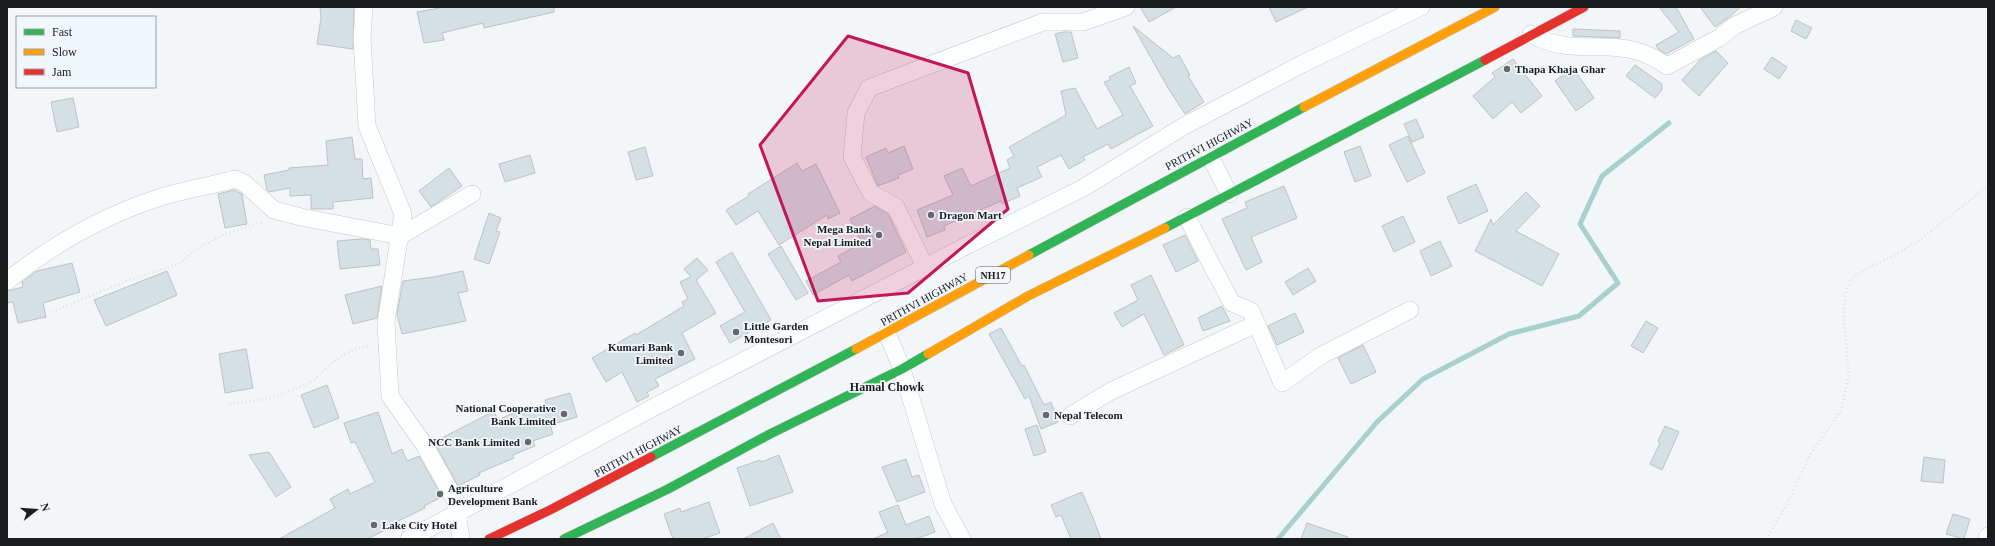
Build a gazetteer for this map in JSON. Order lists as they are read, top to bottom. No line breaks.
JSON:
{"streets":{"main road":["PRITHVI HIGHWAY","NH17"]},"districts":["Hamal Chowk"],"places":["Thapa Khaja Ghar","Dragon Mart","Mega Bank Nepal Limited","Little Garden Montesori","Kumari Bank Limited","National Cooperative Bank Limited","Nepal Telecom","NCC Bank Limited","Agriculture Development Bank","Lake City Hotel"],"legend":["Fast","Slow","Jam"],"north":"right"}
